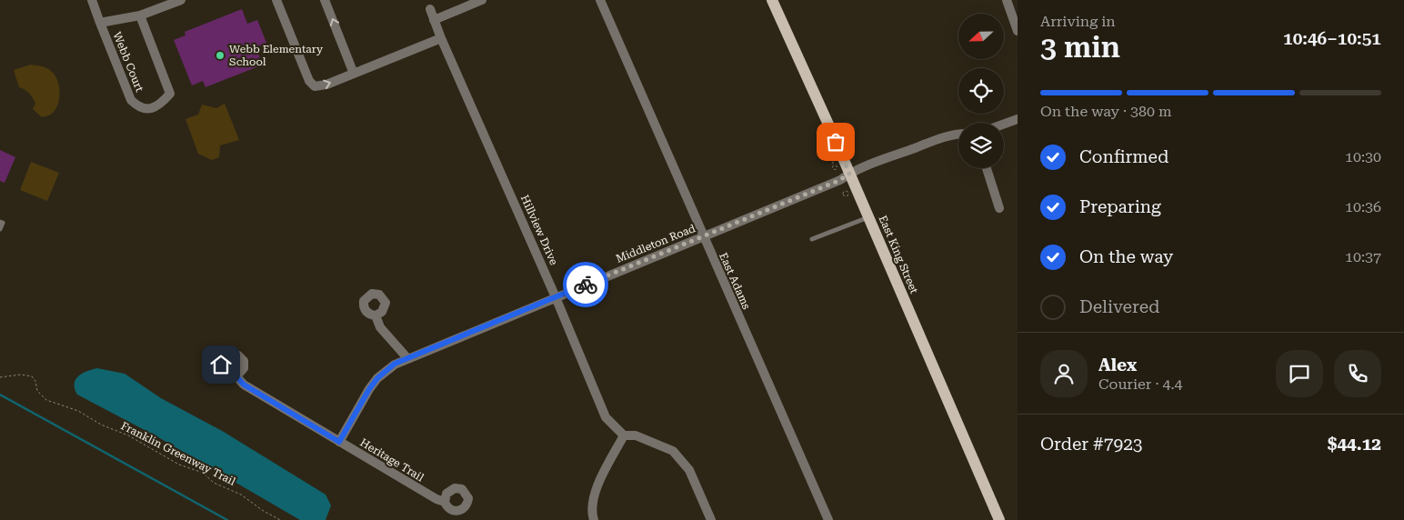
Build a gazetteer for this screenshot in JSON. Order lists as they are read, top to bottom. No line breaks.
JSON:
{"streets":{"main road":["East King Street"],"street":["Webb Court","Hillview Drive","Middleton Road","East Adams","Heritage Trail"],"path":["Franklin Greenway Trail"]},"crossings":[["Hillview Drive","Middleton Road"],["Middleton Road","East King Street"],["Middleton Road","East Adams"],["Middleton Road","Heritage Trail"]],"places":["Webb Elementary School"],"north":"left","page":{"heading":["3 min","Arriving in","10:46–10:51"],"panel":["Alex","Courier · 4.4","Order #7923","$44.12"],"bar":"On the way · 380 m","list":[["Confirmed","10:30"],["Preparing","10:36"],["On the way","10:37"],"Delivered"]}}
